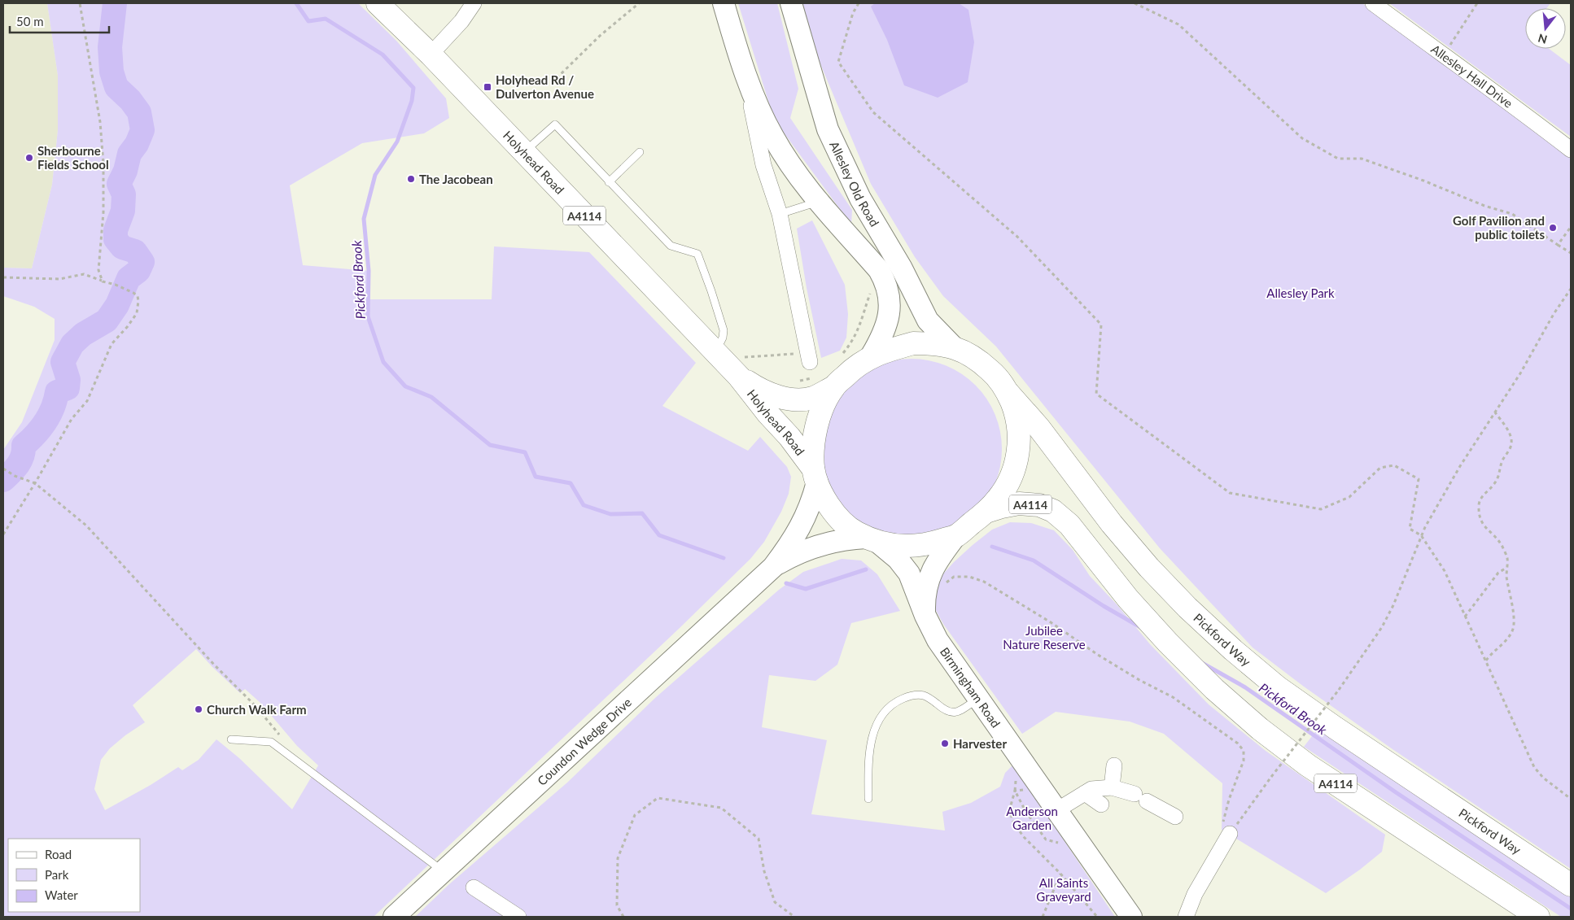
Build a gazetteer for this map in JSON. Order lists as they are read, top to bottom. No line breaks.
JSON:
{"streets":{"highway":["Holyhead Road","A4114","Pickford Way"],"main road":["Allesley Old Road","Birmingham Road","Coundon Wedge Drive"],"street":["Allesley Hall Drive"]},"crossings":[["Holyhead Road","A4114"],["Holyhead Road","Birmingham Road"],["Holyhead Road","Coundon Wedge Drive"],["Birmingham Road","Coundon Wedge Drive"]],"water":["Pickford Brook"],"parks":["Allesley Park","Jubilee Nature Reserve","Anderson Garden","All Saints Graveyard"],"places":{"transit":["Holyhead Rd / Dulverton Avenue"],"other":["Sherbourne Fields School","The Jacobean","Golf Pavilion and public toilets","Church Walk Farm","Harvester"]},"legend":["Road","Park","Water"],"scale_bar":"50 m","north":"bottom"}
